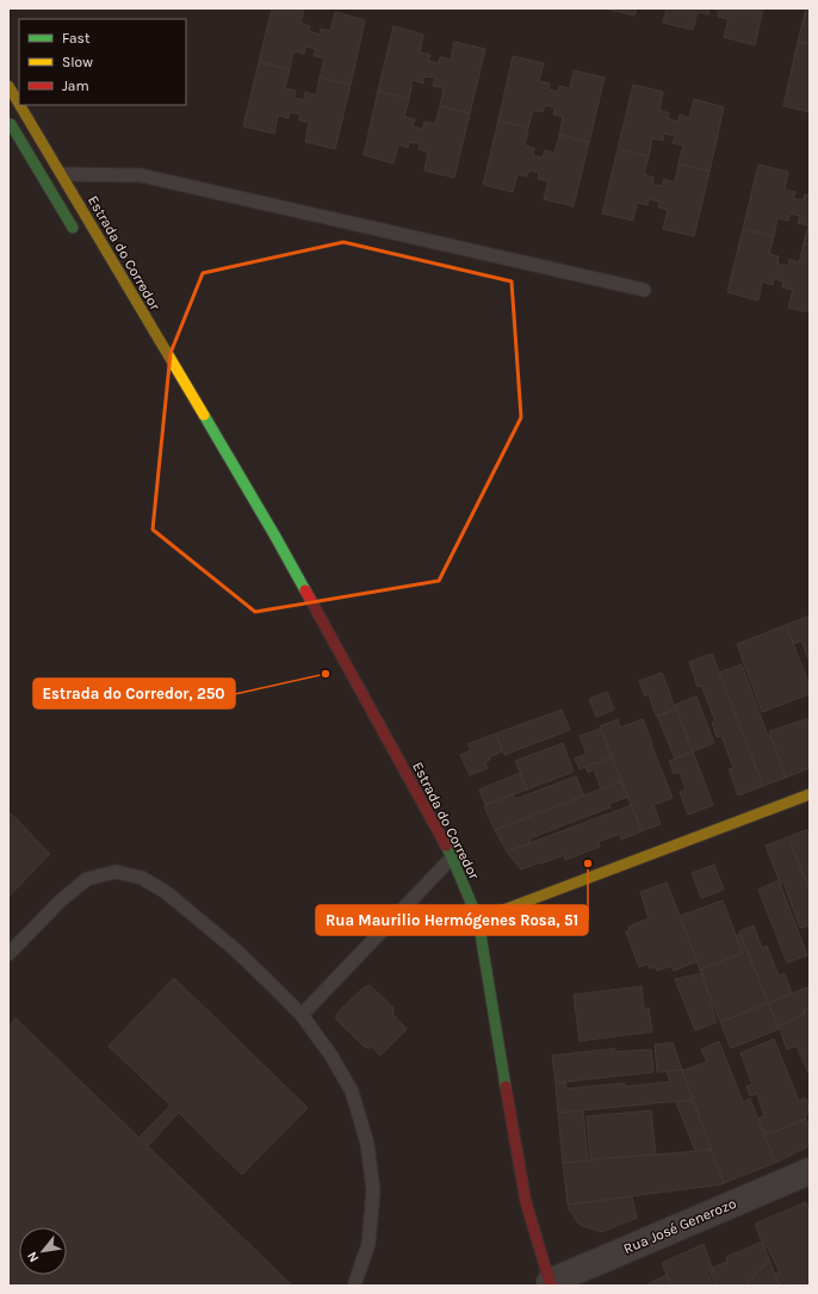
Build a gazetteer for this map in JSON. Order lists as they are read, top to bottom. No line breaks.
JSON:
{"streets":{"main road":["Estrada do Corredor"],"street":["Rua José Generozo"]},"crossings":[["Estrada do Corredor","Rua José Generozo"]],"places":["Estrada do Corredor, 250","Rua Maurilio Hermógenes Rosa, 51"],"legend":["Fast","Slow","Jam"],"north":"bottom left"}
